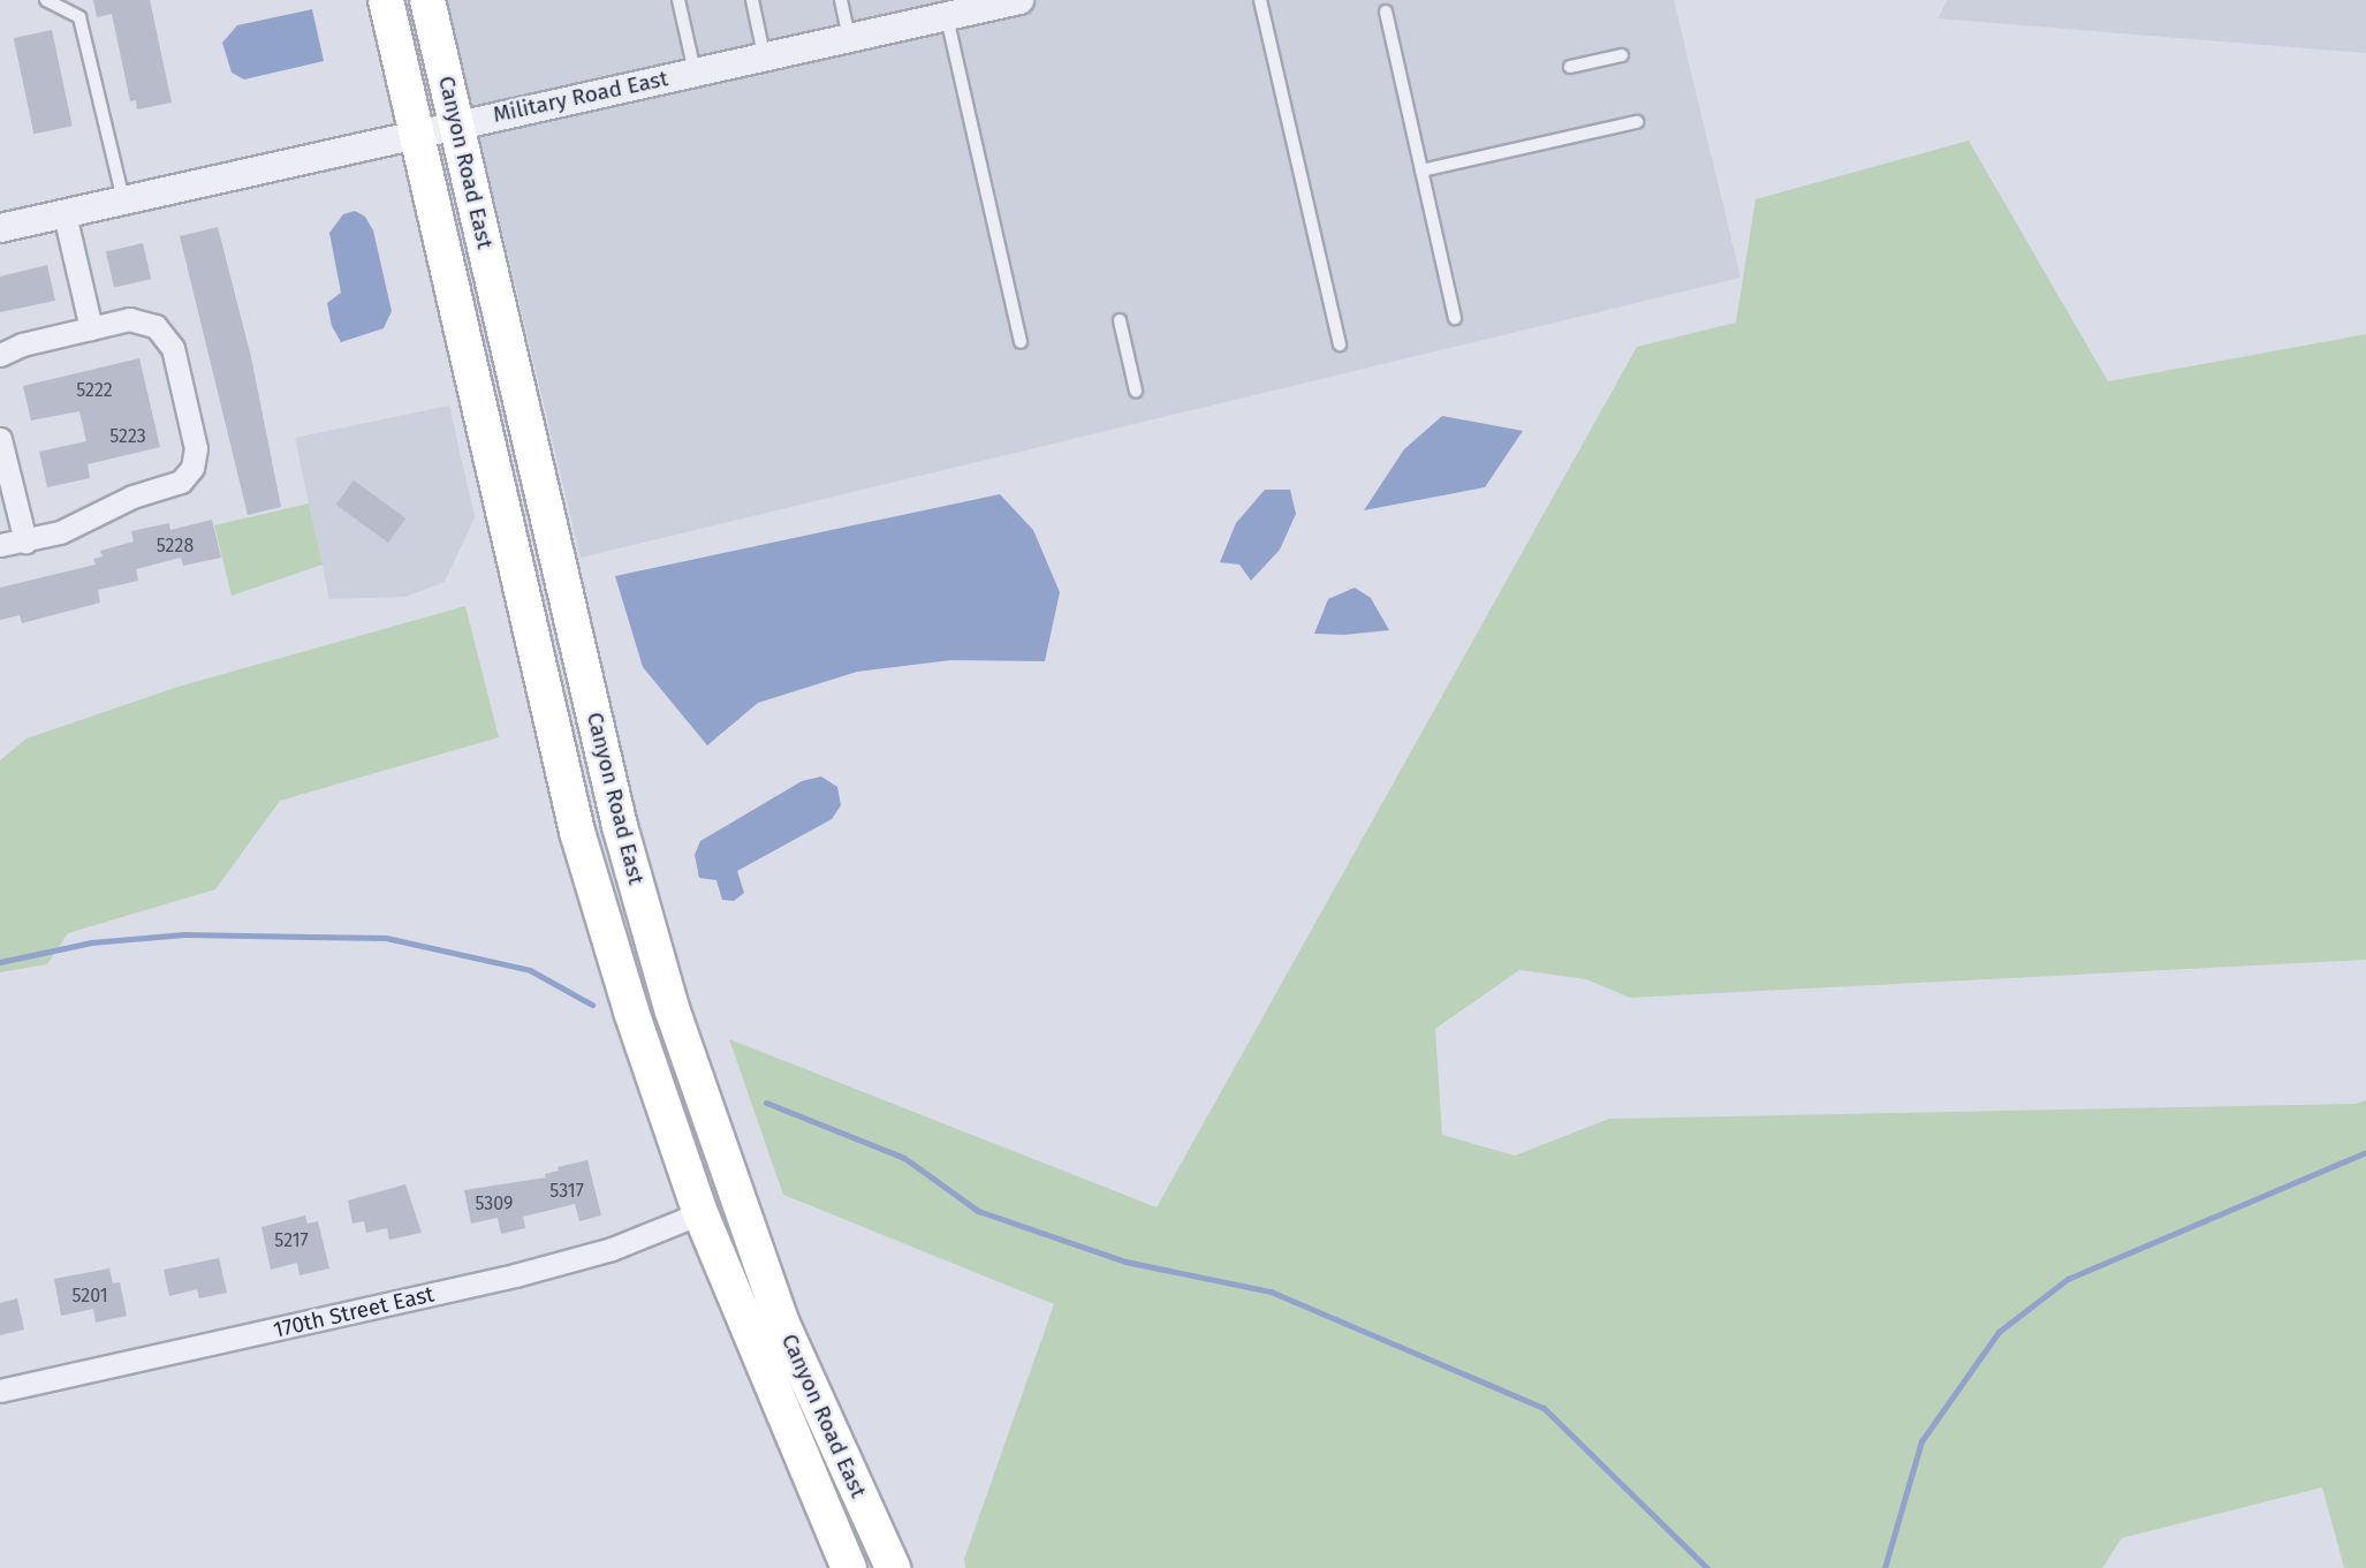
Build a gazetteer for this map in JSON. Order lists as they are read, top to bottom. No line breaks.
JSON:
{"streets":{"main road":["Canyon Road East"],"street":["Military Road East","170th Street East"]},"crossings":[["Military Road East","Canyon Road East"],["Canyon Road East","170th Street East"]],"house_numbers":["5222","5223","5228","5317","5309","5217","5201"]}
